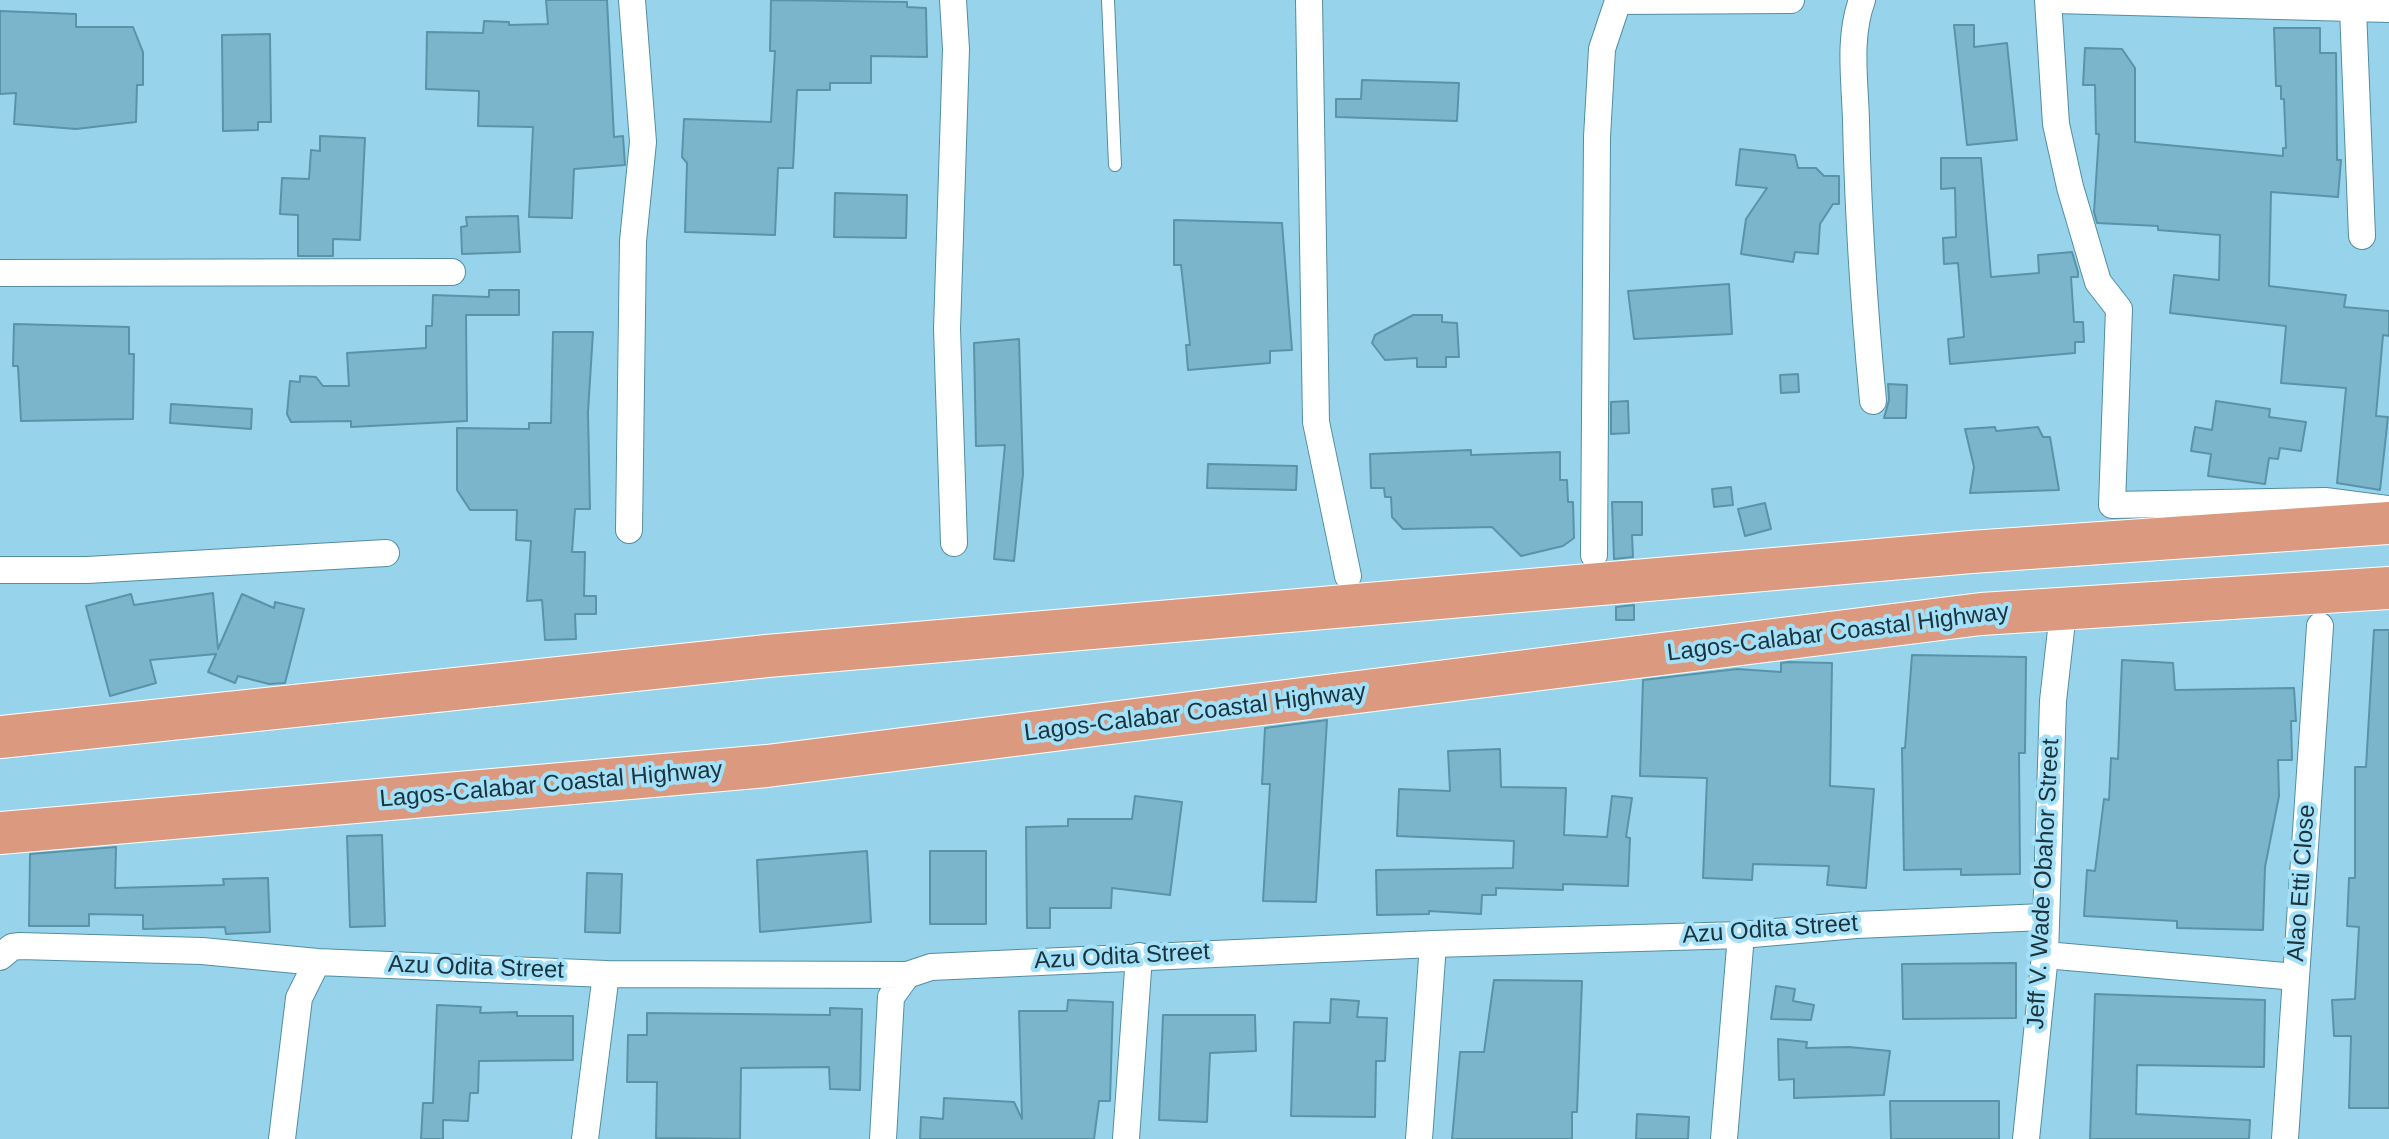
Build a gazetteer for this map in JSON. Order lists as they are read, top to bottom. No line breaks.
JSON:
{"streets":{"highway":["Lagos-Calabar Coastal Highway"],"street":["Alao Etti Close","Jeff V. Wade Obahor Street","Azu Odita Street"]},"crossings":[["Jeff V. Wade Obahor Street","Azu Odita Street"]]}
